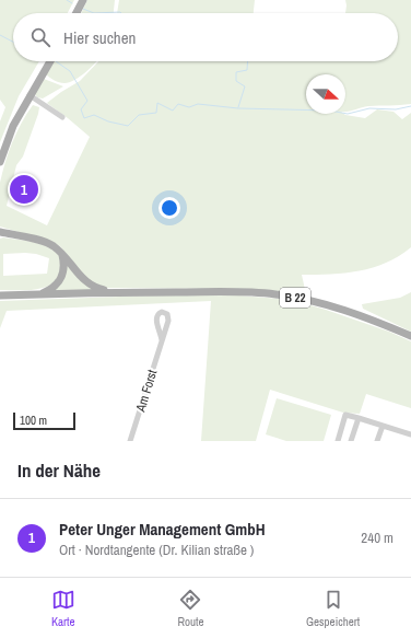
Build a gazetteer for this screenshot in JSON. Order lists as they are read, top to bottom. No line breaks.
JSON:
{"streets":{"main road":["B 22"],"street":["Am Forst"]},"scale_bar":"100 m","north":"right","page":{"search":"Hier suchen","pins":"1","scale":"100 m","heading":"In der Nähe","list":[{"mark":"1","name":"Peter Unger Management GmbH","note":"Ort · Nordtangente (Dr. Kilian straße )","value":"240 m"}],"nav":["Karte","Route","Gespeichert"]}}
